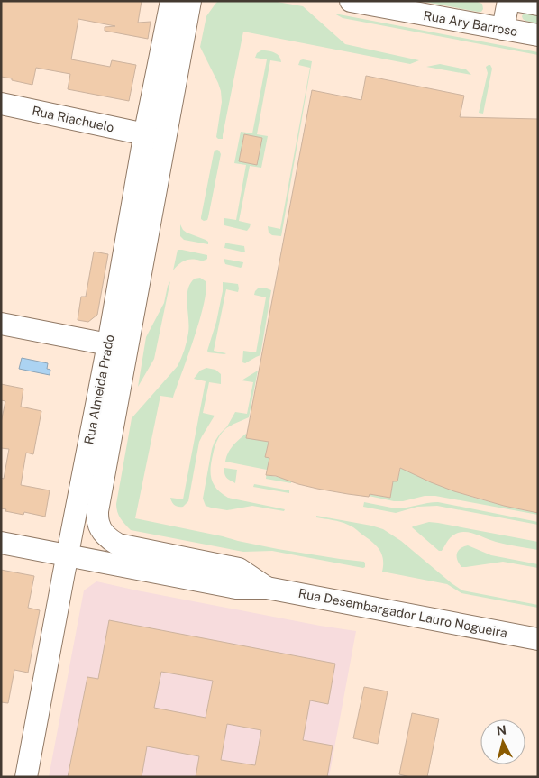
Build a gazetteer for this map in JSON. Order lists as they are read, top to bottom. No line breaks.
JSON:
{"streets":{"street":["Rua Ary Barroso","Rua Riachuelo","Rua Almeida Prado","Rua Desembargador Lauro Nogueira"]},"crossings":[["Rua Riachuelo","Rua Almeida Prado"],["Rua Almeida Prado","Rua Desembargador Lauro Nogueira"]],"north":"top"}
